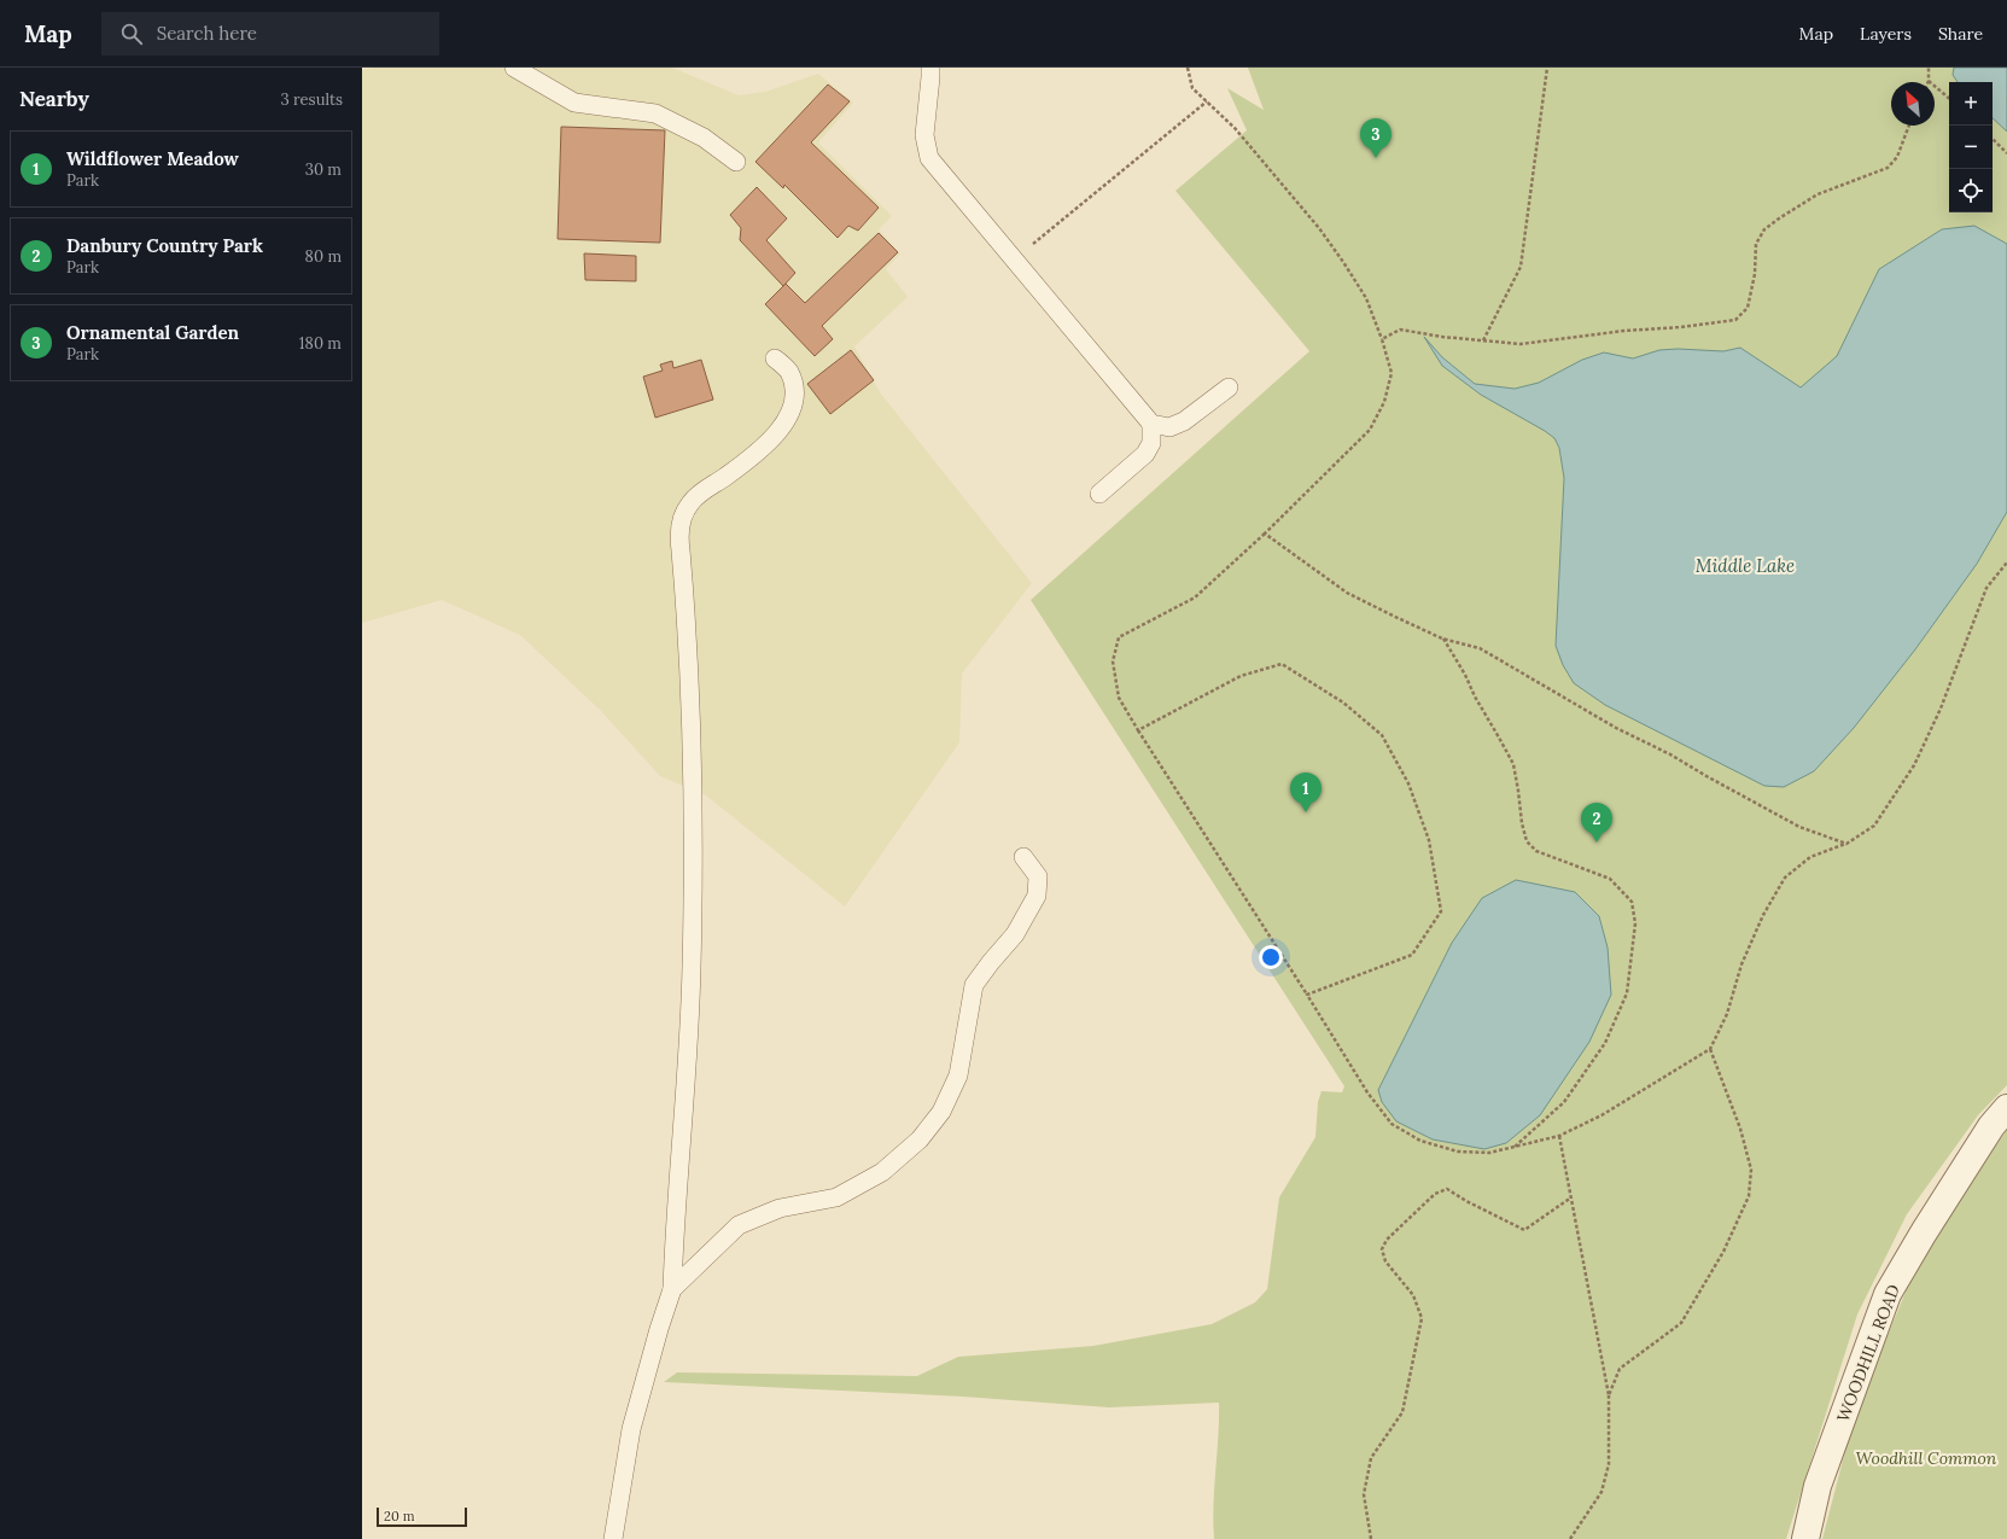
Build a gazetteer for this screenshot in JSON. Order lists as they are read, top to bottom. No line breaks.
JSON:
{"streets":{"street":["WOODHILL ROAD"]},"water":["Middle Lake"],"parks":["Woodhill Common"],"scale_bar":"20 m","north":"top left","page":{"header":"Map","search":"Search here","nav":["Map","Layers","Share"],"heading":["Nearby","3 results"],"map_buttons":["+","−"],"pins":["3","1","2"],"list":[{"mark":"1","name":"Wildflower Meadow","note":"Park","value":"30 m"},{"mark":"2","name":"Danbury Country Park","note":"Park","value":"80 m"},{"mark":"3","name":"Ornamental Garden","note":"Park","value":"180 m"}],"scale":"20 m"}}
